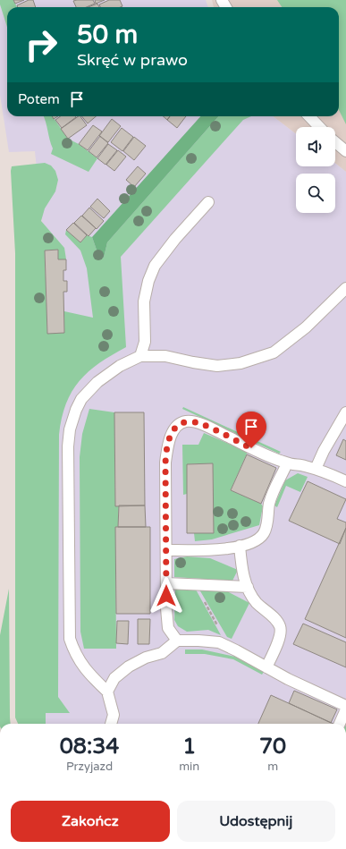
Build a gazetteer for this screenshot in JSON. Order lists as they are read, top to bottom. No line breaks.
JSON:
{"page":{"turn":["50 m","Skręć w prawo"],"then":"Potem","eta":["08:34","Przyjazd","1","min","70","m"],"buttons":["Zakończ","Udostępnij"]}}
